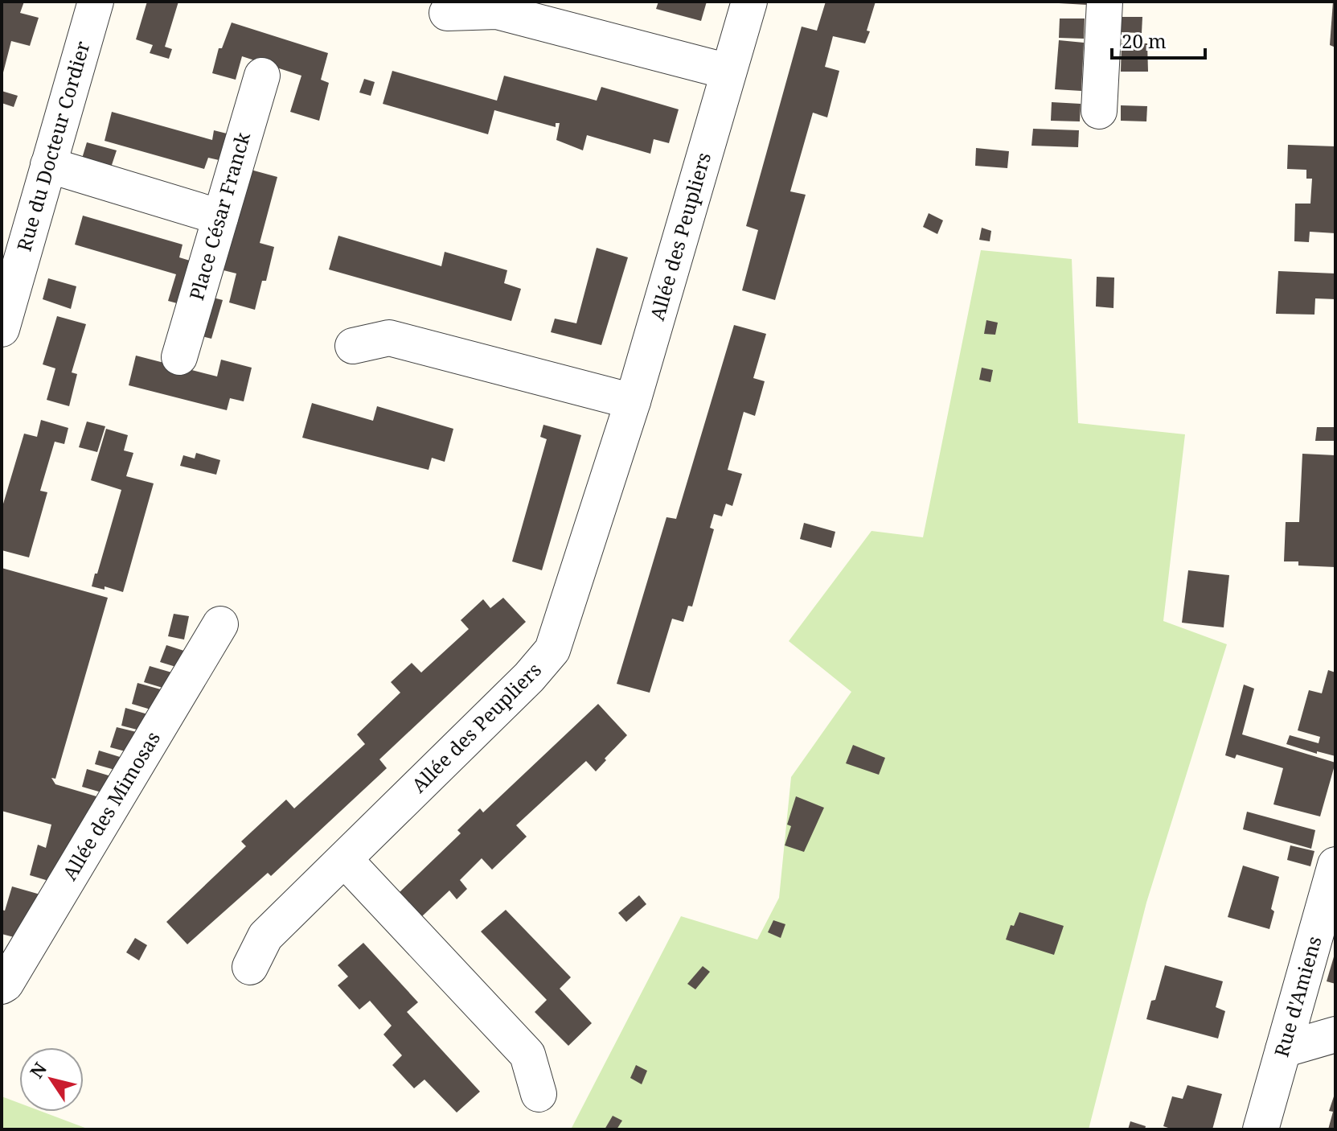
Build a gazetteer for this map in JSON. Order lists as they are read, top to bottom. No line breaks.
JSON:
{"streets":{"street":["Rue du Docteur Cordier","Place César Franck","Allée des Peupliers","Allée des Mimosas","Rue d'Amiens"]},"scale_bar":"20 m","north":"top left"}
